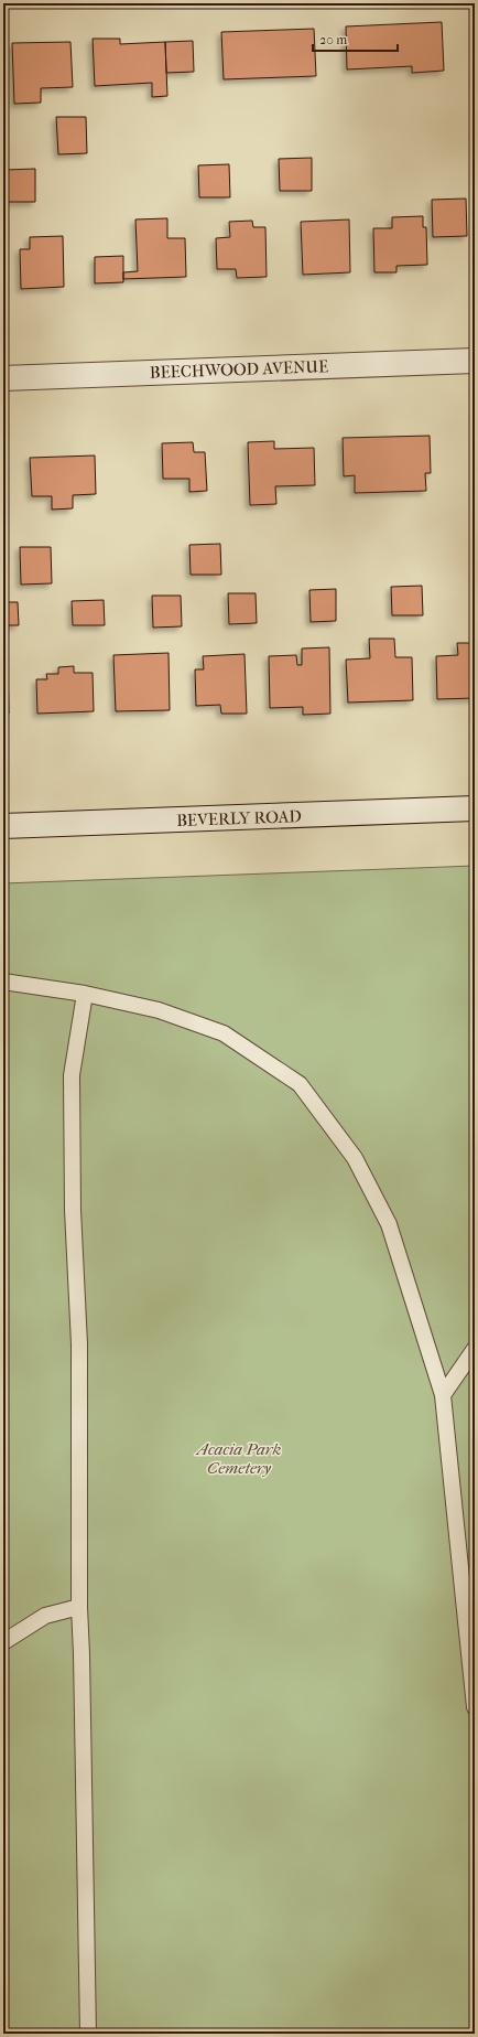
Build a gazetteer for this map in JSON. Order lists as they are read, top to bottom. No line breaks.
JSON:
{"streets":{"street":["BEECHWOOD AVENUE","BEVERLY ROAD"]},"parks":["Acacia Park Cemetery"],"scale_bar":"20 m"}
